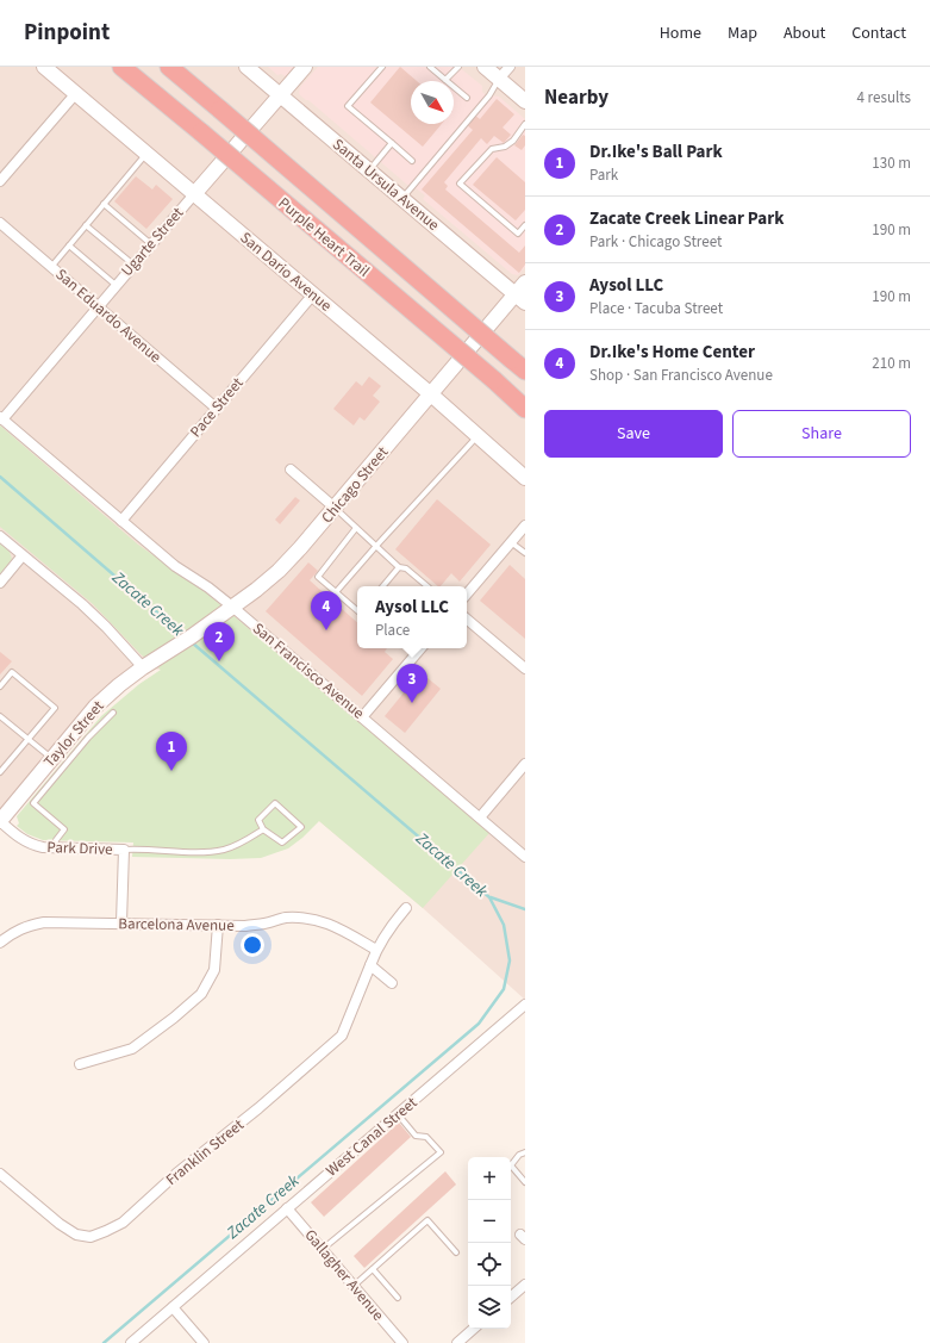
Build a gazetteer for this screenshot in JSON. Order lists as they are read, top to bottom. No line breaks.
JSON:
{"streets":{"highway":["Purple Heart Trail"],"main road":["Santa Ursula Avenue","Ugarte Street","San Dario Avenue","Chicago Street","Taylor Street"],"street":["San Eduardo Avenue","Pace Street","San Francisco Avenue","Park Drive","Barcelona Avenue","West Canal Street","Franklin Street","Gallagher Avenue"]},"crossings":[["Santa Ursula Avenue","Ugarte Street"],["Santa Ursula Avenue","Chicago Street"],["Ugarte Street","San Dario Avenue"],["Ugarte Street","San Eduardo Avenue"],["Ugarte Street","San Francisco Avenue"],["San Dario Avenue","Pace Street"],["San Dario Avenue","Chicago Street"],["San Eduardo Avenue","Pace Street"],["Pace Street","San Francisco Avenue"],["Chicago Street","San Francisco Avenue"],["Chicago Street","Taylor Street"],["Taylor Street","Park Drive"],["Park Drive","Barcelona Avenue"],["Barcelona Avenue","Franklin Street"],["West Canal Street","Gallagher Avenue"]],"water":["Zacate Creek"],"north":"bottom right","page":{"header":"Pinpoint","nav":["Home","Map","About","Contact"],"heading":["Nearby","4 results"],"list":[{"mark":"1","name":"Dr.Ike's Ball Park","note":"Park","value":"130 m"},{"mark":"2","name":"Zacate Creek Linear Park","note":"Park · Chicago Street","value":"190 m"},{"mark":"3","name":"Aysol LLC","note":"Place · Tacuba Street","value":"190 m"},{"mark":"4","name":"Dr.Ike's Home Center","note":"Shop · San Francisco Avenue","value":"210 m"}],"buttons":["Save","Share"],"popup":["Aysol LLC","Place"],"pins":["4","2","3","1"],"map_buttons":["+","−"]}}
